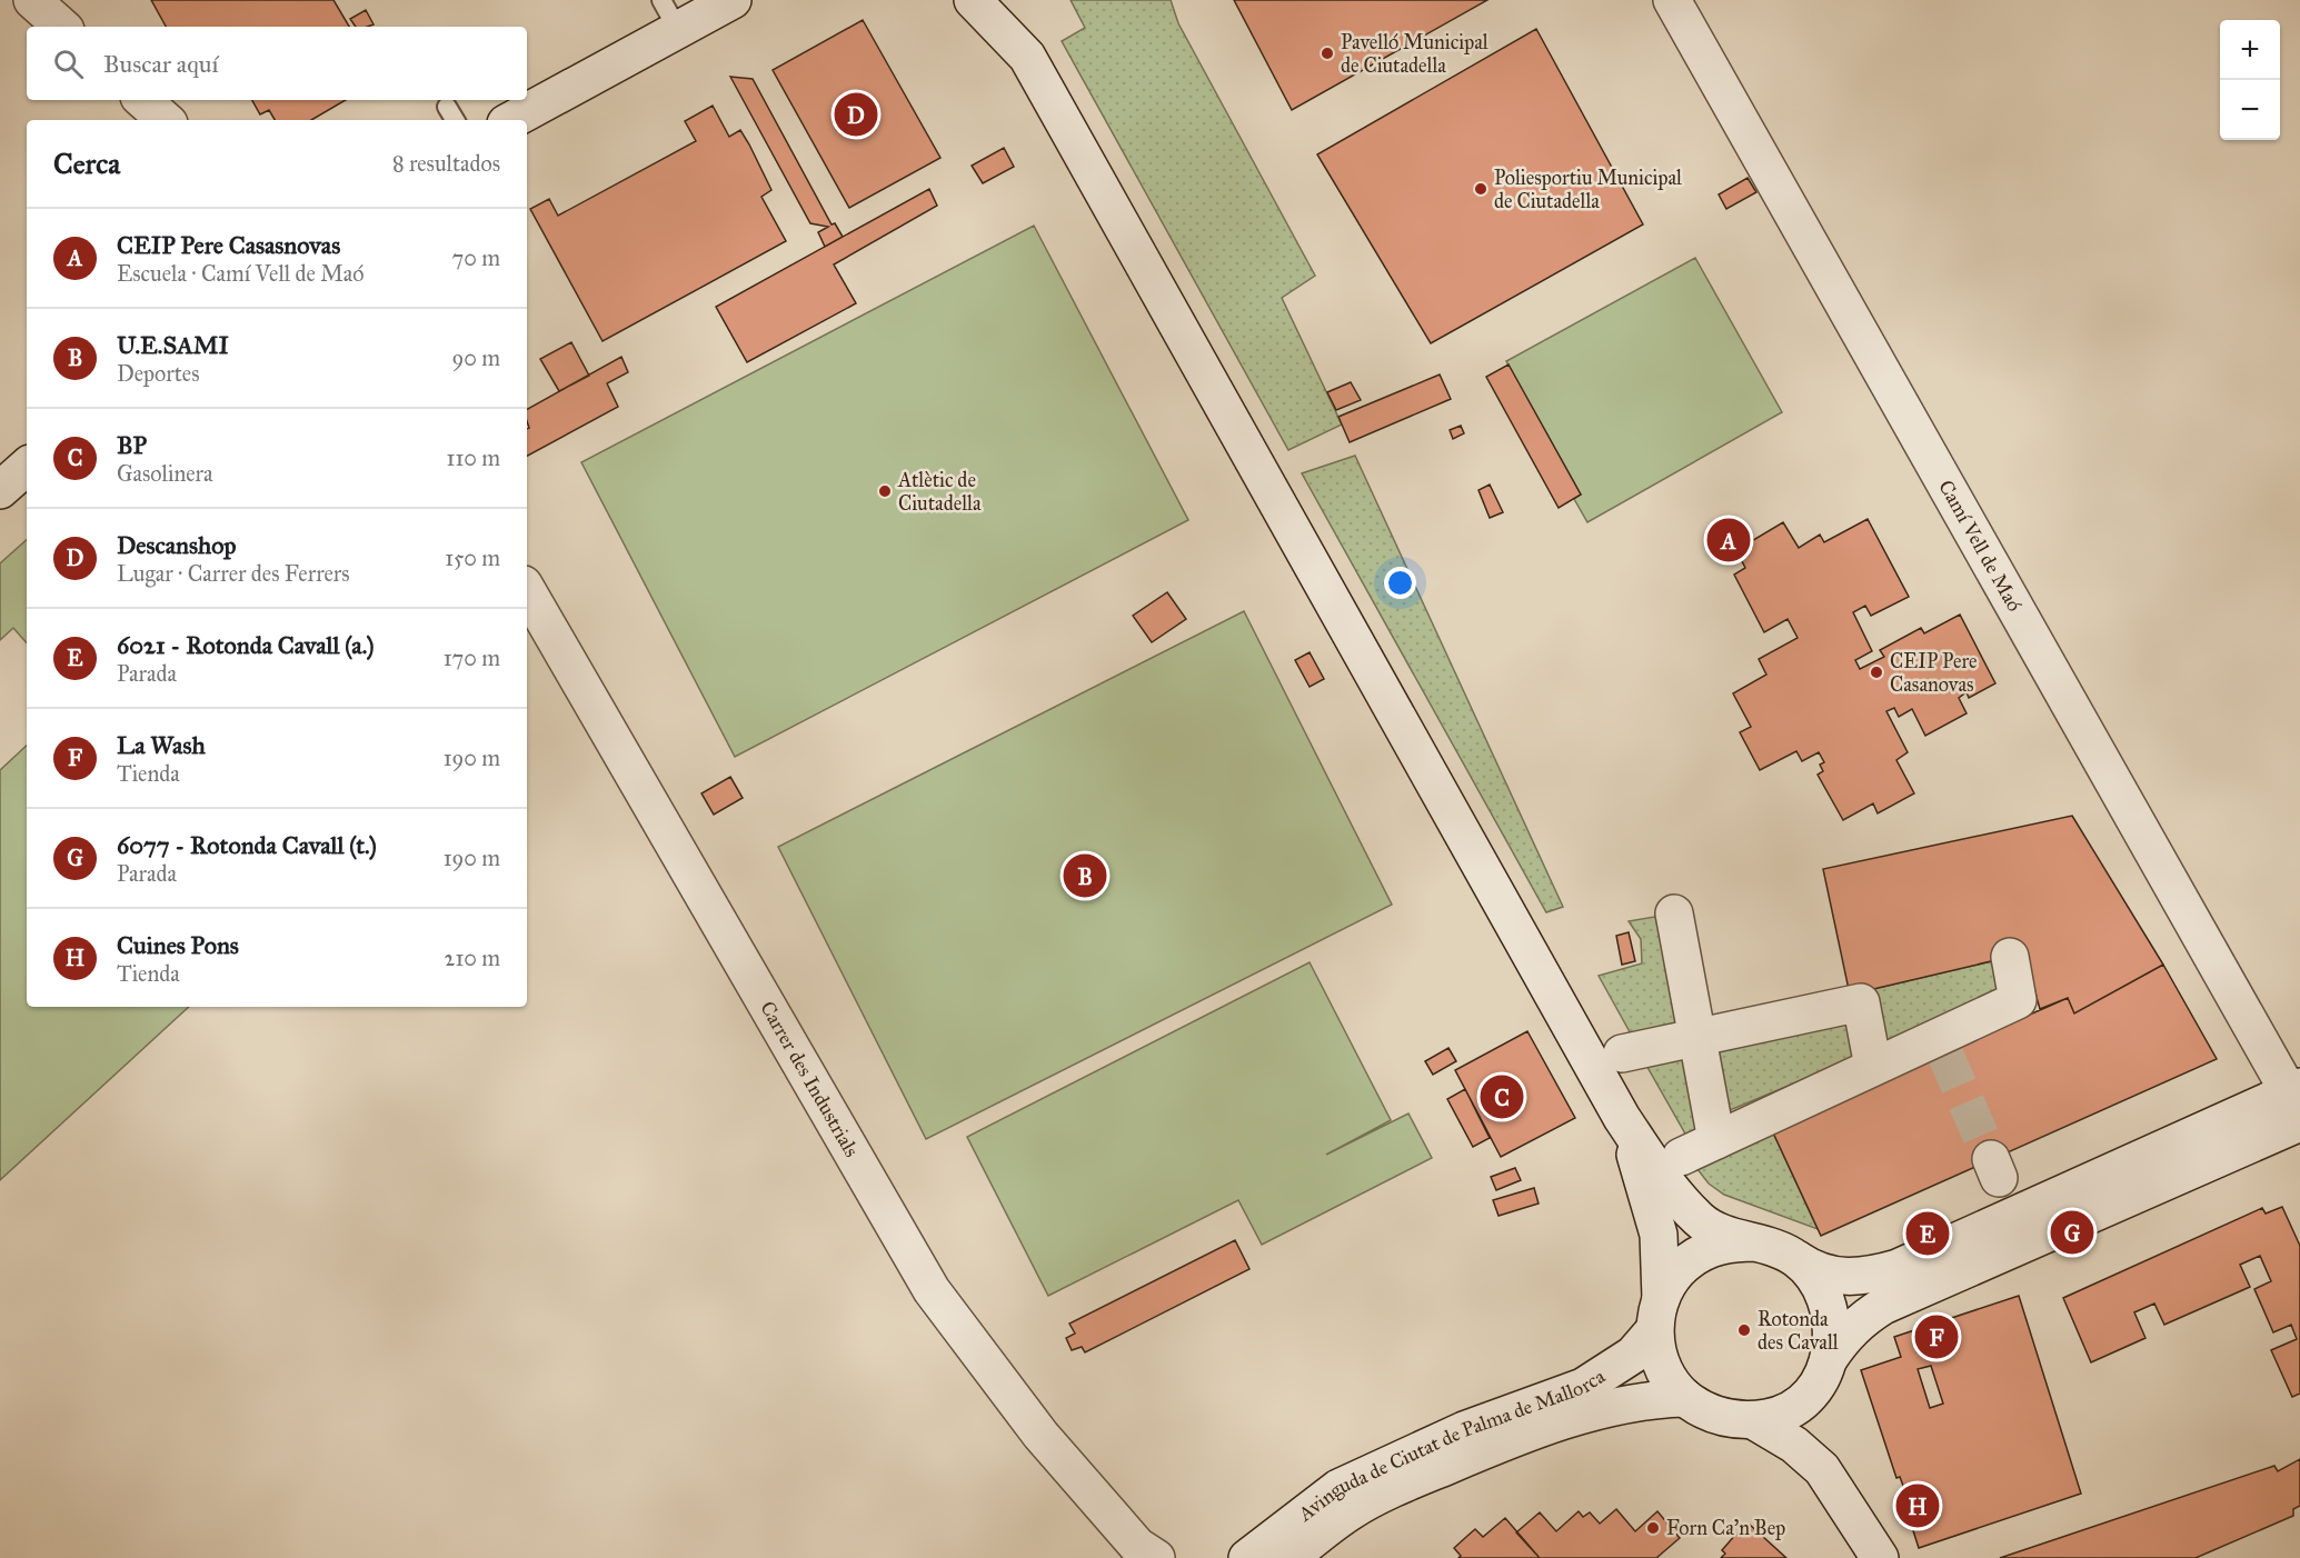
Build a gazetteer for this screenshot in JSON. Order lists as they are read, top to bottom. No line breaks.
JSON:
{"streets":{"street":["Camí Vell de Maó","Carrer des Industrials","Avinguda de Ciutat de Palma de Mallorca"]},"places":["Pavelló Municipal de Ciutadella","Poliesportiu Municipal de Ciutadella","Atlètic de Ciutadella","CEIP Pere Casanovas","Rotonda des Cavall","Forn Ca'n Bep"],"page":{"map_buttons":["+","−"],"search":"Buscar aquí","pins":["D","A","B","C","G","E","F","H"],"heading":["Cerca","8 resultados"],"list":[{"mark":"A","name":"CEIP Pere Casasnovas","note":"Escuela · Camí Vell de Maó","value":"70 m"},{"mark":"B","name":"U.E.SAMI","note":"Deportes","value":"90 m"},{"mark":"C","name":"BP","note":"Gasolinera","value":"110 m"},{"mark":"D","name":"Descanshop","note":"Lugar · Carrer des Ferrers","value":"150 m"},{"mark":"E","name":"6021 - Rotonda Cavall (a.)","note":"Parada","value":"170 m"},{"mark":"F","name":"La Wash","note":"Tienda","value":"190 m"},{"mark":"G","name":"6077 - Rotonda Cavall (t.)","note":"Parada","value":"190 m"},{"mark":"H","name":"Cuines Pons","note":"Tienda","value":"210 m"}]}}
